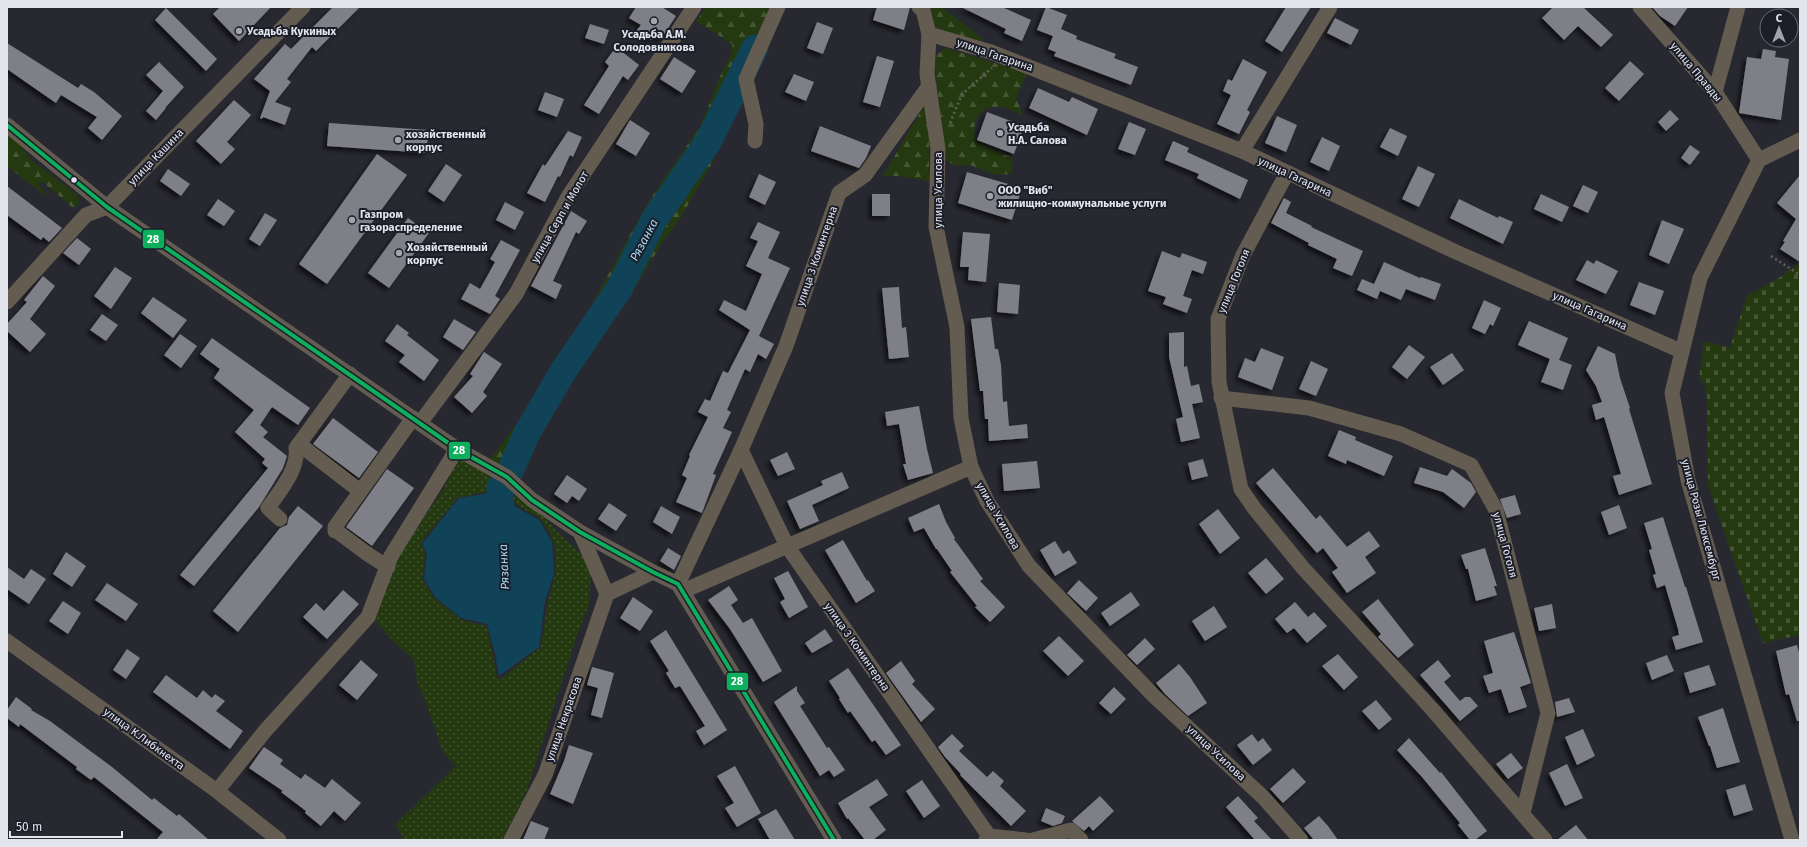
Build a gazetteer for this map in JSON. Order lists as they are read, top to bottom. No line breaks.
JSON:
{"streets":{"street":["улица Гагарина","улица Правды","улица Кашина","улица Усилова","улица Серп и Молот","улица 3 Коминтерна","улица Гоголя","улица Розы Люксембург","улица Некрасова","улица К.Либкнехта"]},"crossings":[["улица Гагарина","улица Усилова"],["улица Гагарина","улица Гоголя"],["улица Гагарина","улица Розы Люксембург"],["улица Правды","улица Розы Люксембург"],["улица Усилова","улица 3 Коминтерна"]],"water":["Рязанка"],"places":["Усадьба А.М. Солодовникова","Усадьба Кукиных","Усадьба Н.А. Салова","хозяйственный корпус","ООО \"Виб\" жилищно-коммунальные услуги","Газпром газораспределение","Хозяйственный корпус"],"lines":["transit line 28"],"scale_bar":"50 m","north":"top"}
